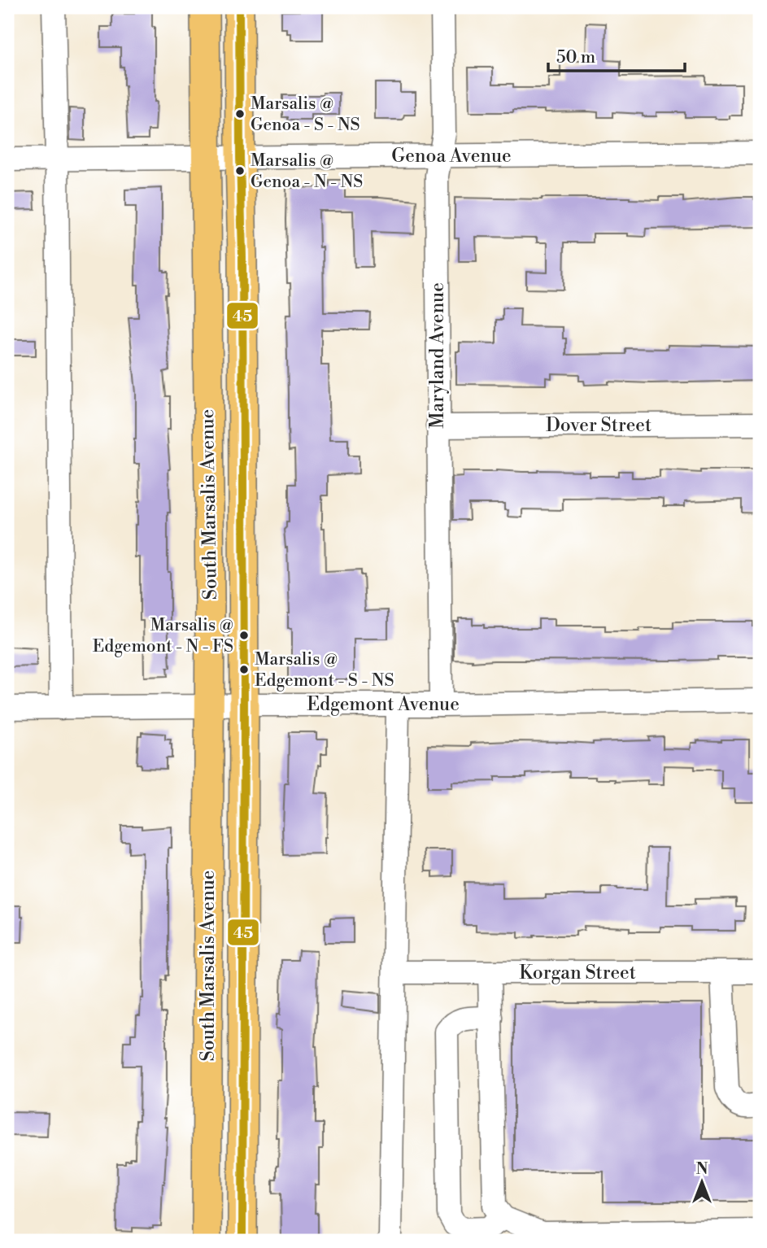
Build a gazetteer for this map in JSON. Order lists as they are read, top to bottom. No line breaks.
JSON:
{"streets":{"main road":["South Marsalis Avenue"],"street":["Genoa Avenue","Maryland Avenue","Dover Street","Edgemont Avenue","Korgan Street"]},"crossings":[["Genoa Avenue","Maryland Avenue"],["Genoa Avenue","South Marsalis Avenue"],["Maryland Avenue","Dover Street"],["Maryland Avenue","Edgemont Avenue"],["South Marsalis Avenue","Edgemont Avenue"]],"places":["Marsalis @ Genoa - S - NS","Marsalis @ Genoa - N - NS","Marsalis @ Edgemont - N - FS","Marsalis @ Edgemont - S - NS"],"lines":["transit line 45"],"scale_bar":"50 m","north":"top"}
